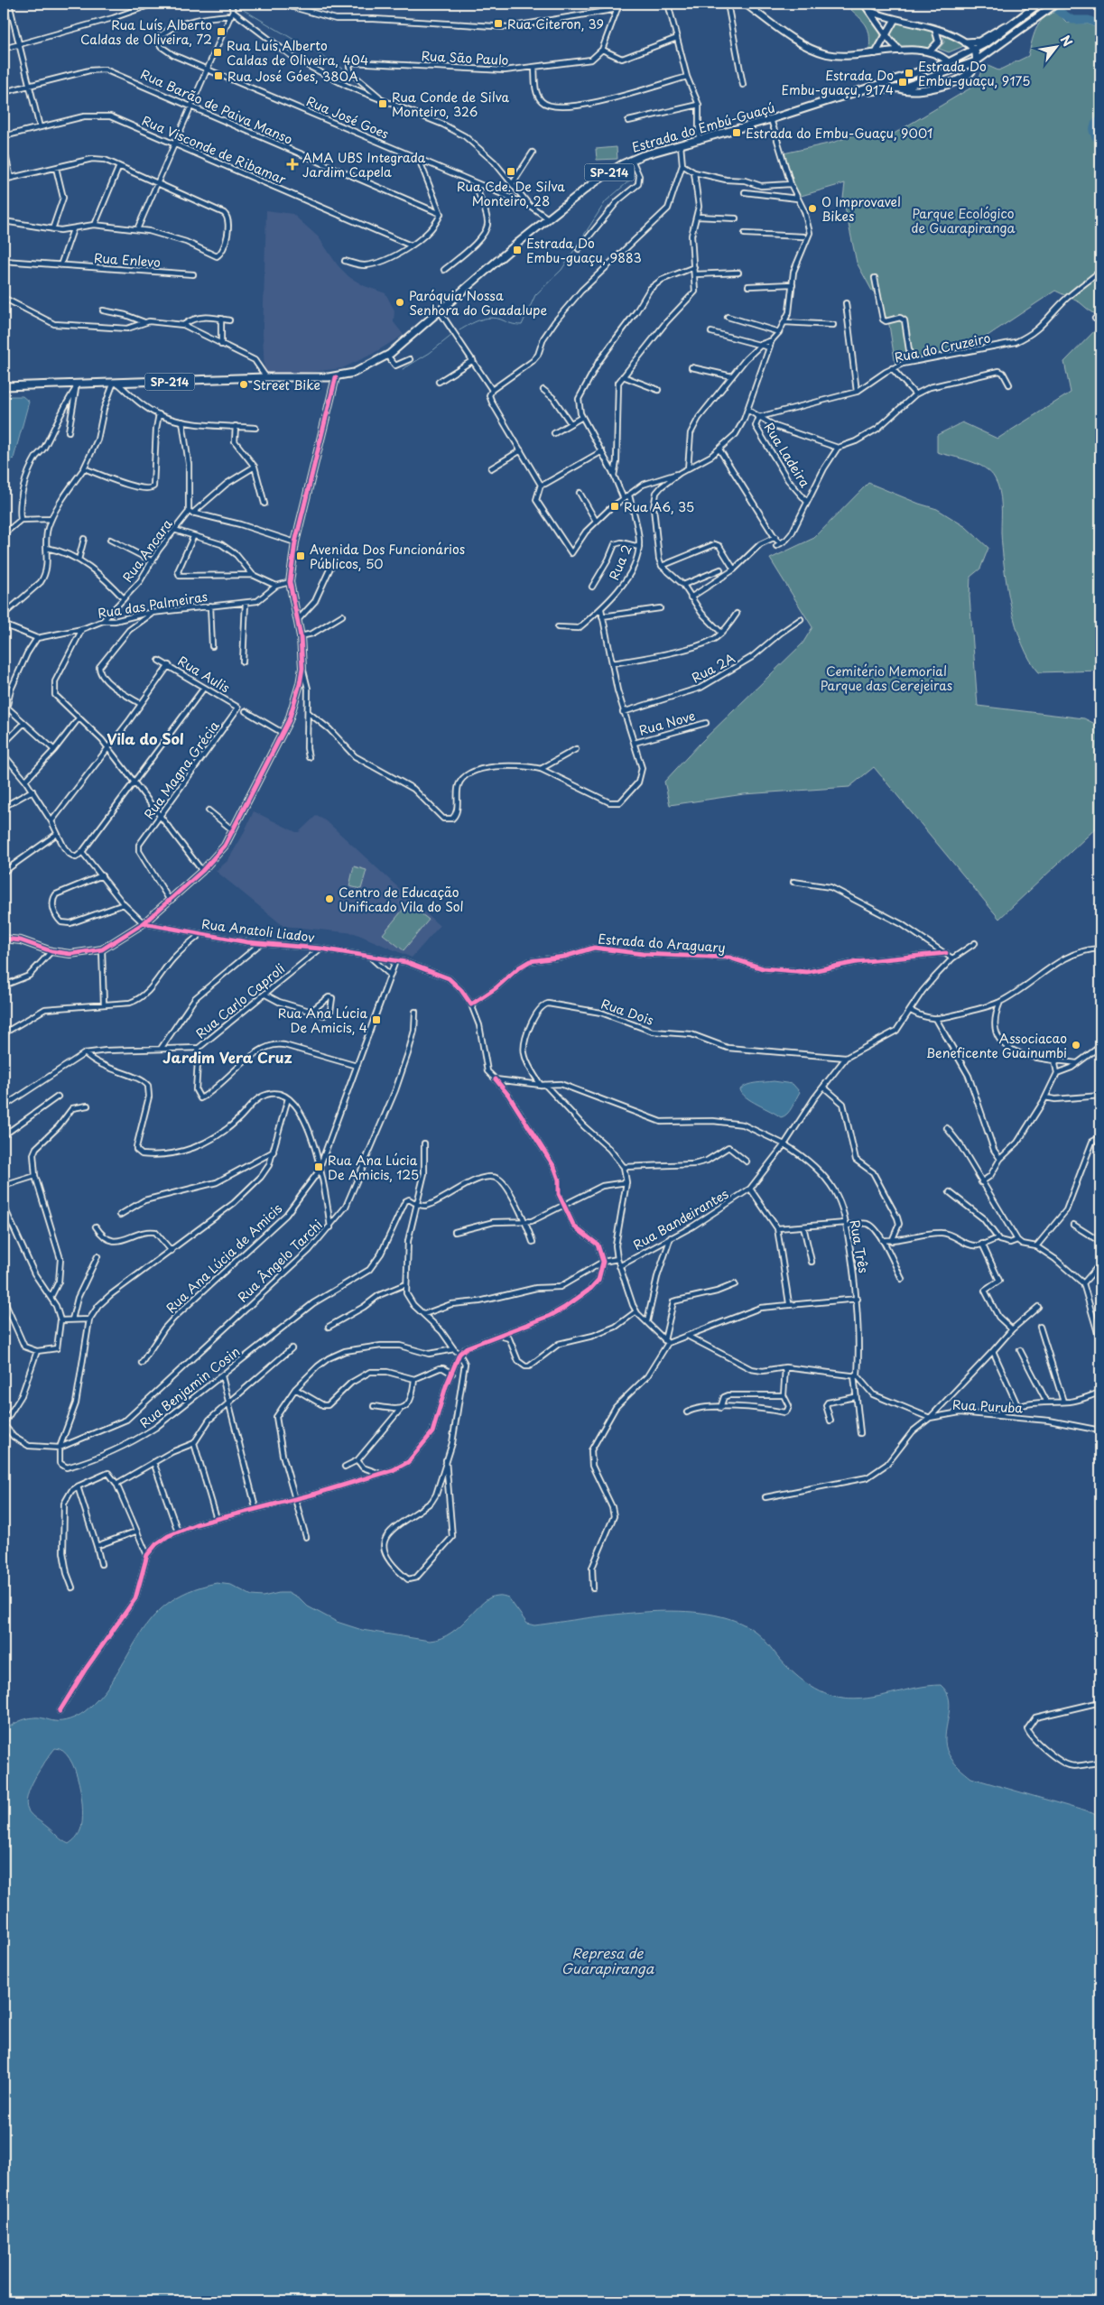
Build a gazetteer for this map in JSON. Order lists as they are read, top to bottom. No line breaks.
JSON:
{"streets":{"main road":["Estrada do Embú-Guaçú","SP-214"],"street":["Rua São Paulo","Rua Barão de Paiva Manso","Rua José Goes","Rua Visconde de Ribamar","Rua Enlevo","Rua do Cruzeiro","Rua Ladeira","Rua Ancara","Rua 2","Rua das Palmeiras","Rua 2A","Rua Aulis","Rua Nove","Rua Magna Grécia","Rua Anatoli Liadov","Estrada do Araguary","Rua Carlo Caproli","Rua Dois","Rua Bandeirantes","Rua Três","Rua Ana Lúcia de Amicis","Rua Ângelo Tarchi","Rua Benjamin Cosin","Rua Puruba"]},"crossings":[["Rua do Cruzeiro","Rua Ladeira"],["Rua Ancara","Rua das Palmeiras"],["Rua Aulis","Rua Magna Grécia"],["Rua Anatoli Liadov","Rua Carlo Caproli"],["Rua Dois","Rua Bandeirantes"],["Rua Dois","Rua Três"],["Rua Bandeirantes","Rua Três"],["Rua Ângelo Tarchi","Rua Benjamin Cosin"]],"districts":["Vila do Sol","Jardim Vera Cruz"],"water":["Represa de Guarapiranga"],"parks":["Parque Ecológico de Guarapiranga","Cemitério Memorial Parque das Cerejeiras"],"places":{"transit":["Rua Citeron, 39","Rua Luís Alberto Caldas de Oliveira, 72","Rua Luís Alberto Caldas de Oliveira, 404","Estrada Do Embu-guaçu, 9175","Rua José Góes, 380A","Estrada Do Embu-guaçu, 9174","Rua Conde de Silva Monteiro, 326","Estrada do Embu-Guaçu, 9001","Rua Cde. De Silva Monteiro, 28","Estrada Do Embu-guaçu, 9883","Rua A6, 35","Avenida Dos Funcionários Públicos, 50","Rua Ana Lúcia De Amicis, 4","Rua Ana Lúcia De Amicis, 125"],"health":["AMA UBS Integrada Jardim Capela"],"other":["O Improvavel Bikes","Paróquia Nossa Senhora do Guadalupe","Street Bike","Centro de Educação Unificado Vila do Sol","Associacao Beneficente Guainumbi"]},"north":"top right"}
